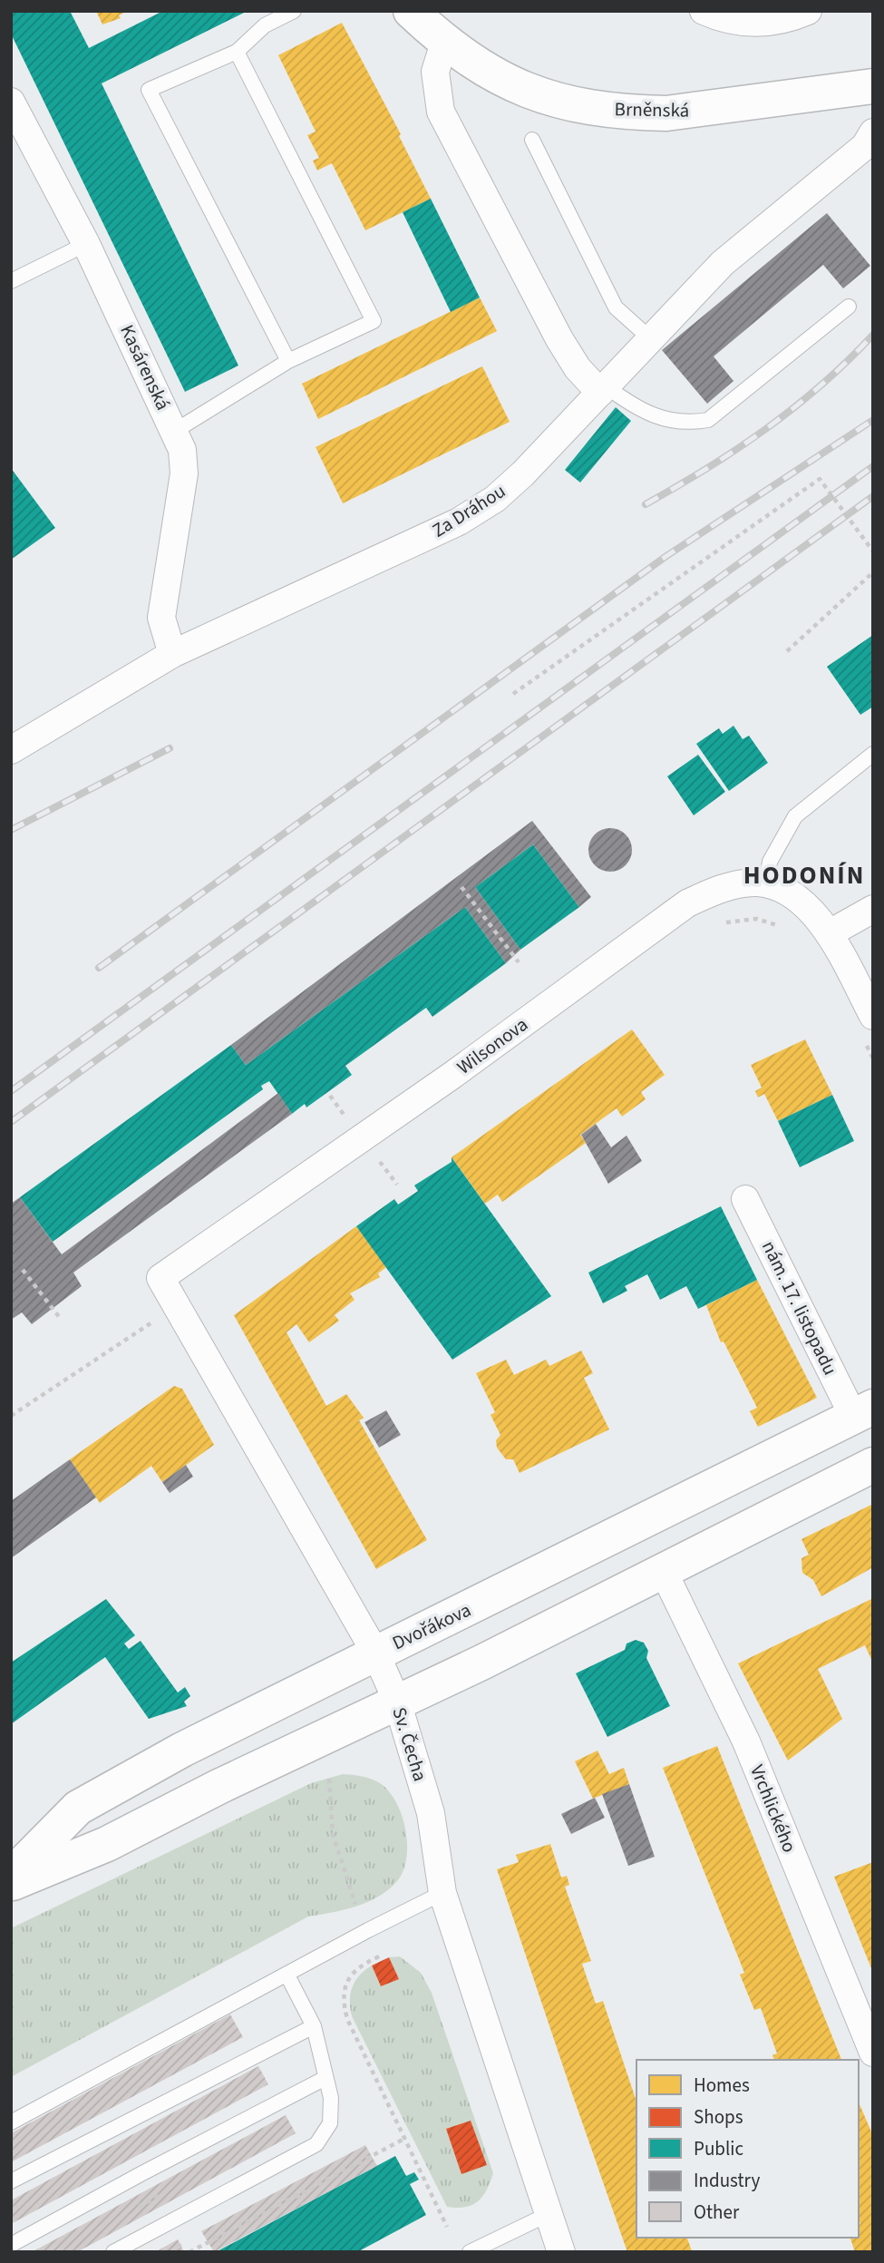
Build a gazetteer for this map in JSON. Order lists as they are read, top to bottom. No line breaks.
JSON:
{"streets":{"main road":["Brněnská","Dvořákova"],"street":["Kasárenská","Za Dráhou","Wilsonova","nám. 17. listopadu","Sv. Čecha","Vrchlického"]},"crossings":[["Kasárenská","Za Dráhou"],["Wilsonova","Sv. Čecha"],["nám. 17. listopadu","Dvořákova"],["Dvořákova","Sv. Čecha"]],"districts":["HODONÍN"],"legend":["Homes","Shops","Public","Industry","Other"]}
